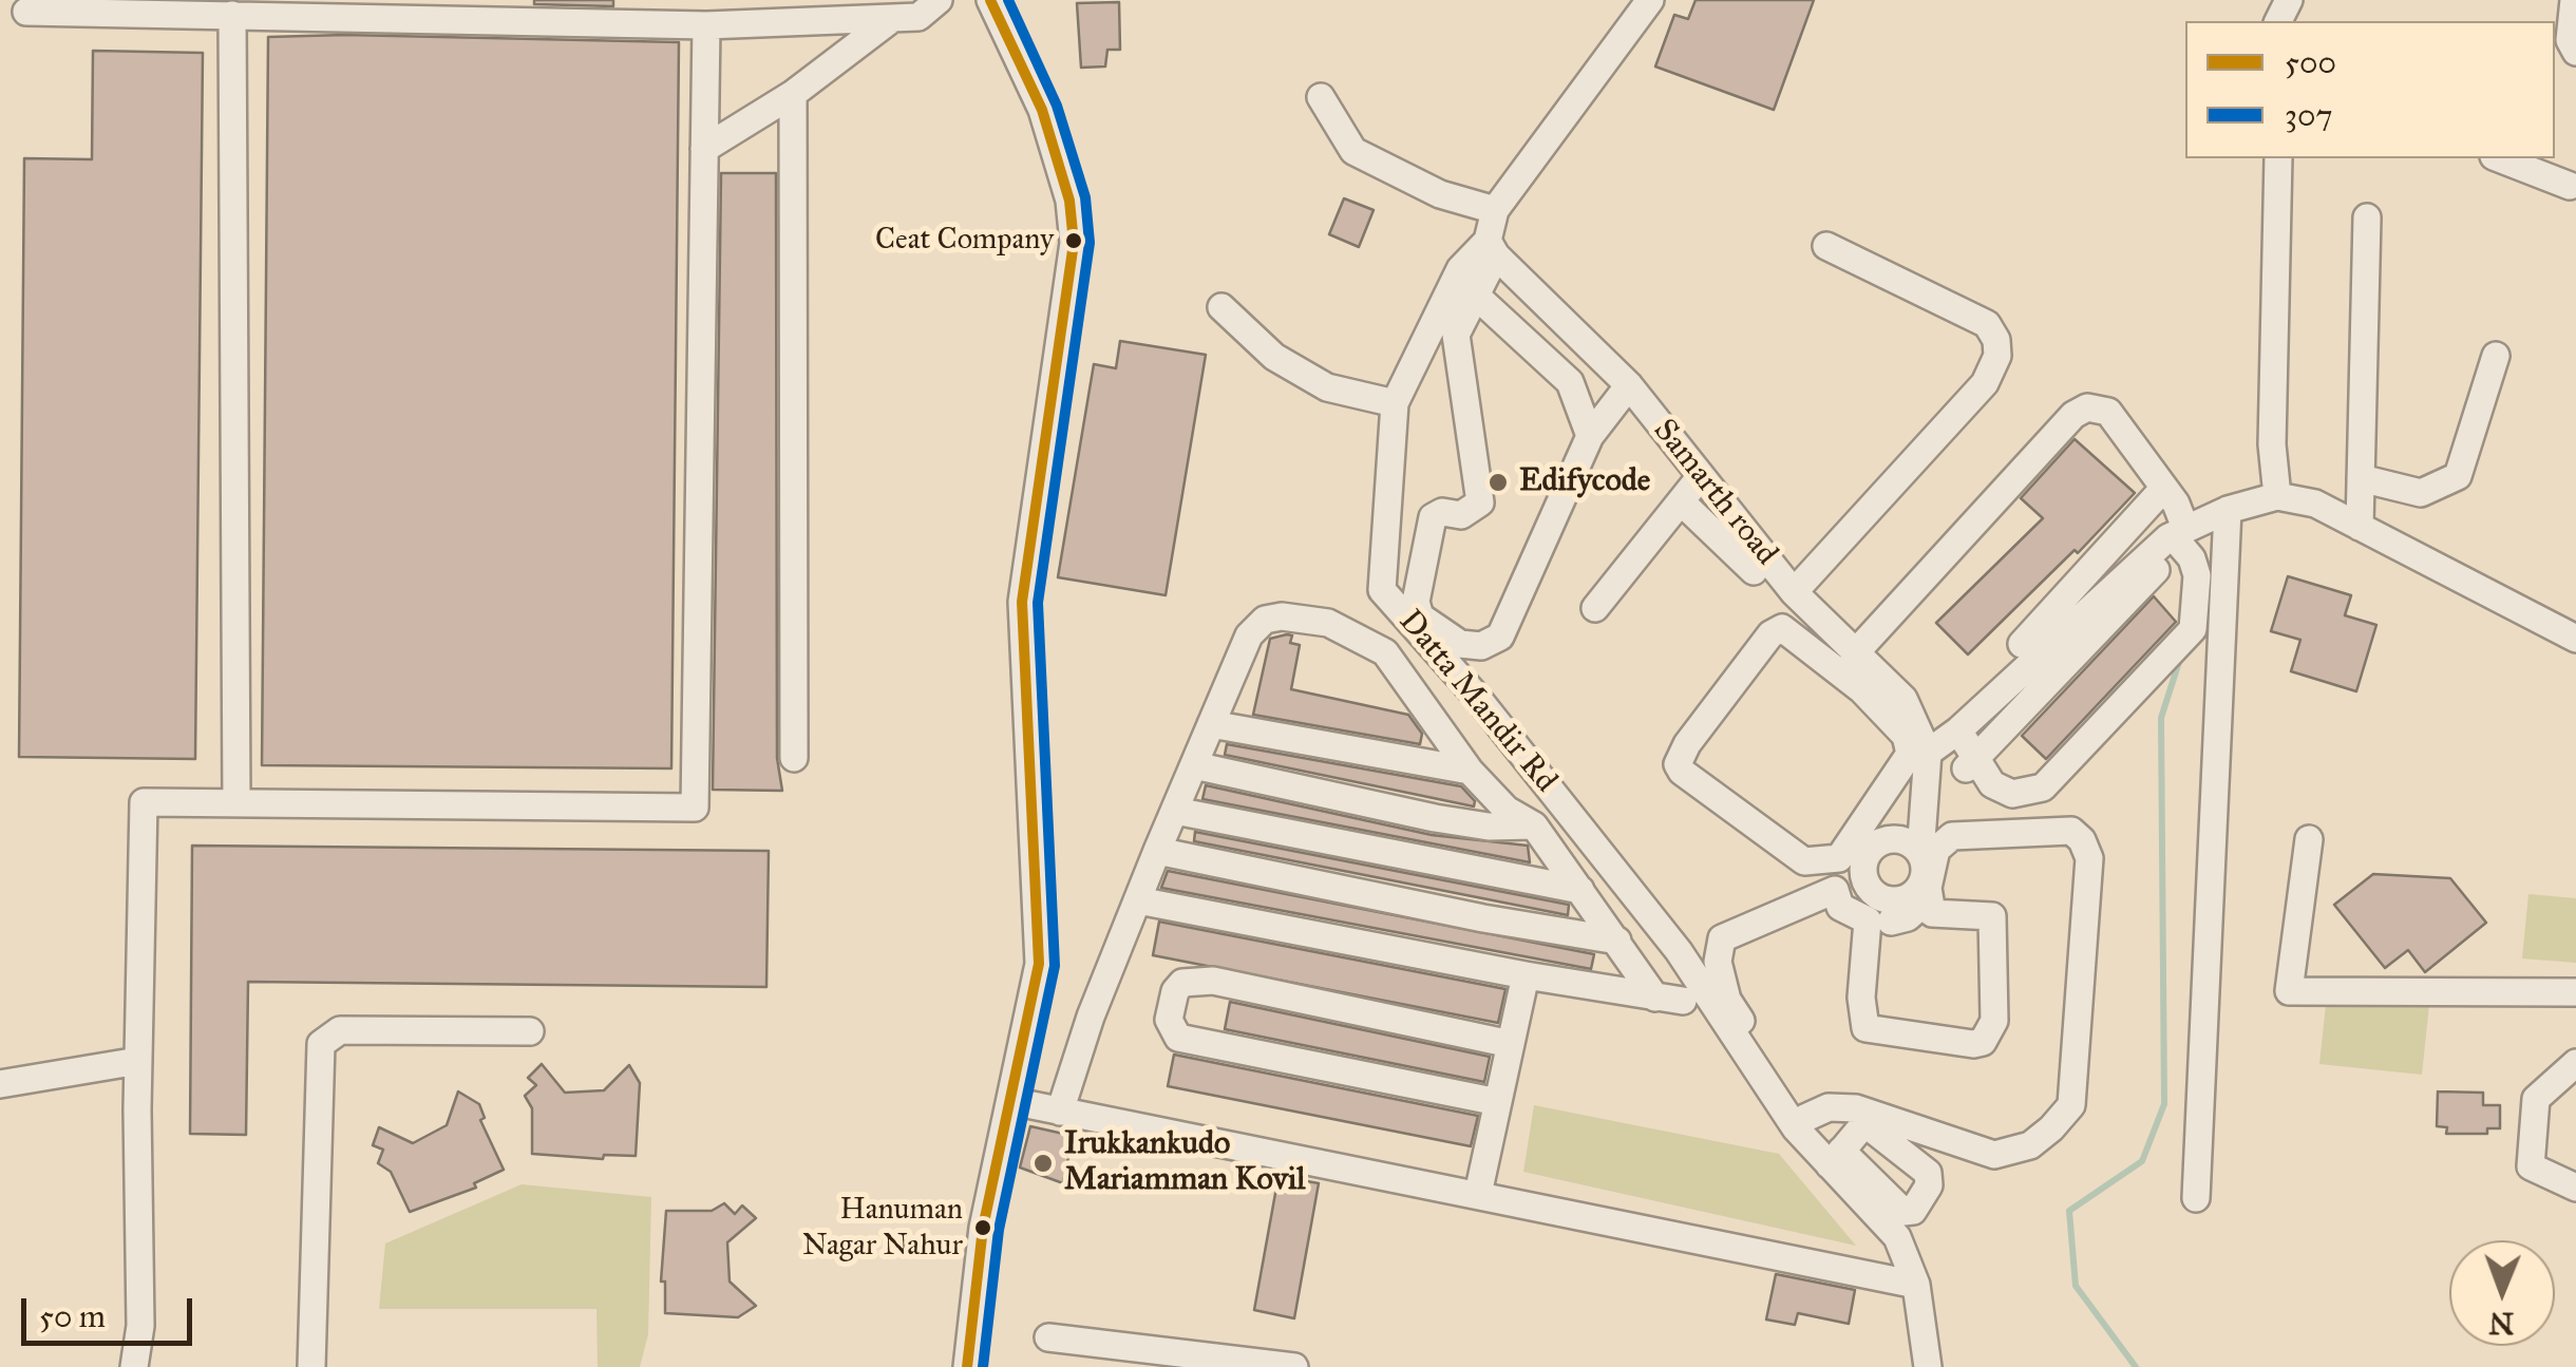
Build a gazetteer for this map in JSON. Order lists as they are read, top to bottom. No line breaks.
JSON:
{"streets":{"street":["Samarth road","Datta Mandir Rd"]},"crossings":[["Samarth road","Datta Mandir Rd"]],"places":["Ceat Company","Edifycode","Irukkankudo Mariamman Kovil","Hanuman Nagar Nahur"],"lines":["transit line 500","transit line 307"],"legend":["500","307"],"scale_bar":"50 m","north":"bottom"}
